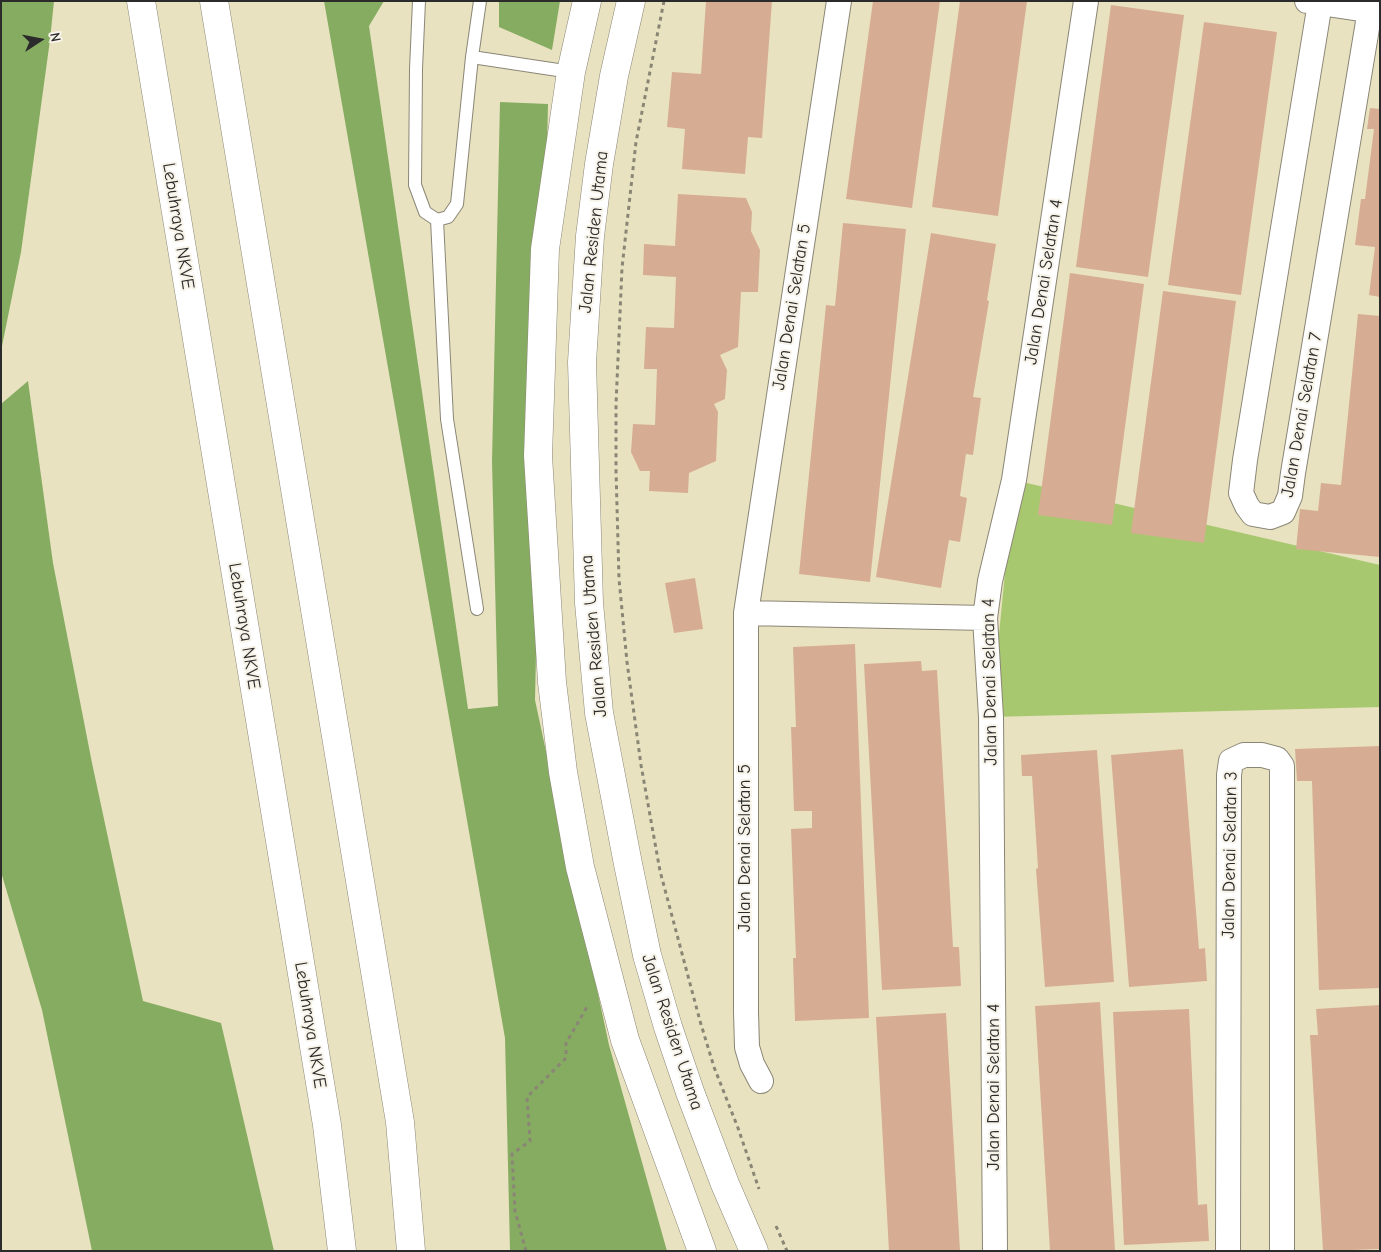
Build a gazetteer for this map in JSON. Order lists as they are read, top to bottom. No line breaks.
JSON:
{"streets":{"main road":["Lebuhraya NKVE","Jalan Residen Utama"],"street":["Jalan Denai Selatan 4","Jalan Denai Selatan 5","Jalan Denai Selatan 7","Jalan Denai Selatan 3"]},"north":"right"}
